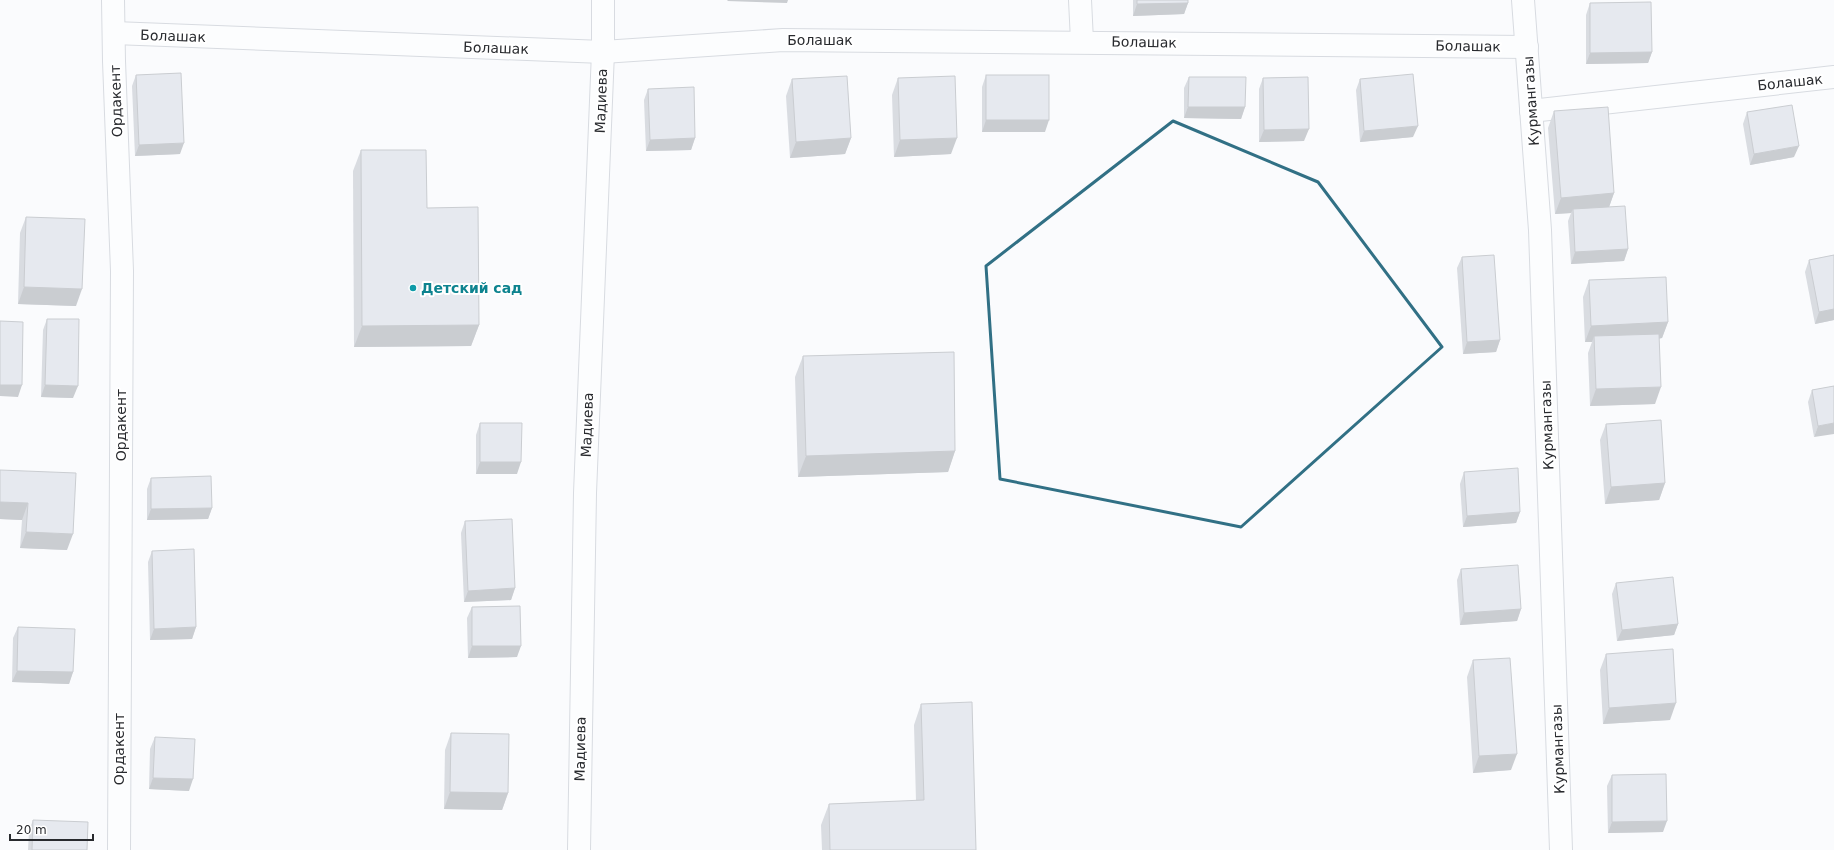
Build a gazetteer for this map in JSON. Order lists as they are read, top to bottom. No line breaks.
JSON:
{"streets":{"street":["Болашак","Ордакент","Мадиева","Курмангазы"]},"crossings":[["Болашак","Ордакент"],["Болашак","Мадиева"],["Болашак","Курмангазы"]],"places":["Детский сад"],"scale_bar":"20 m"}
